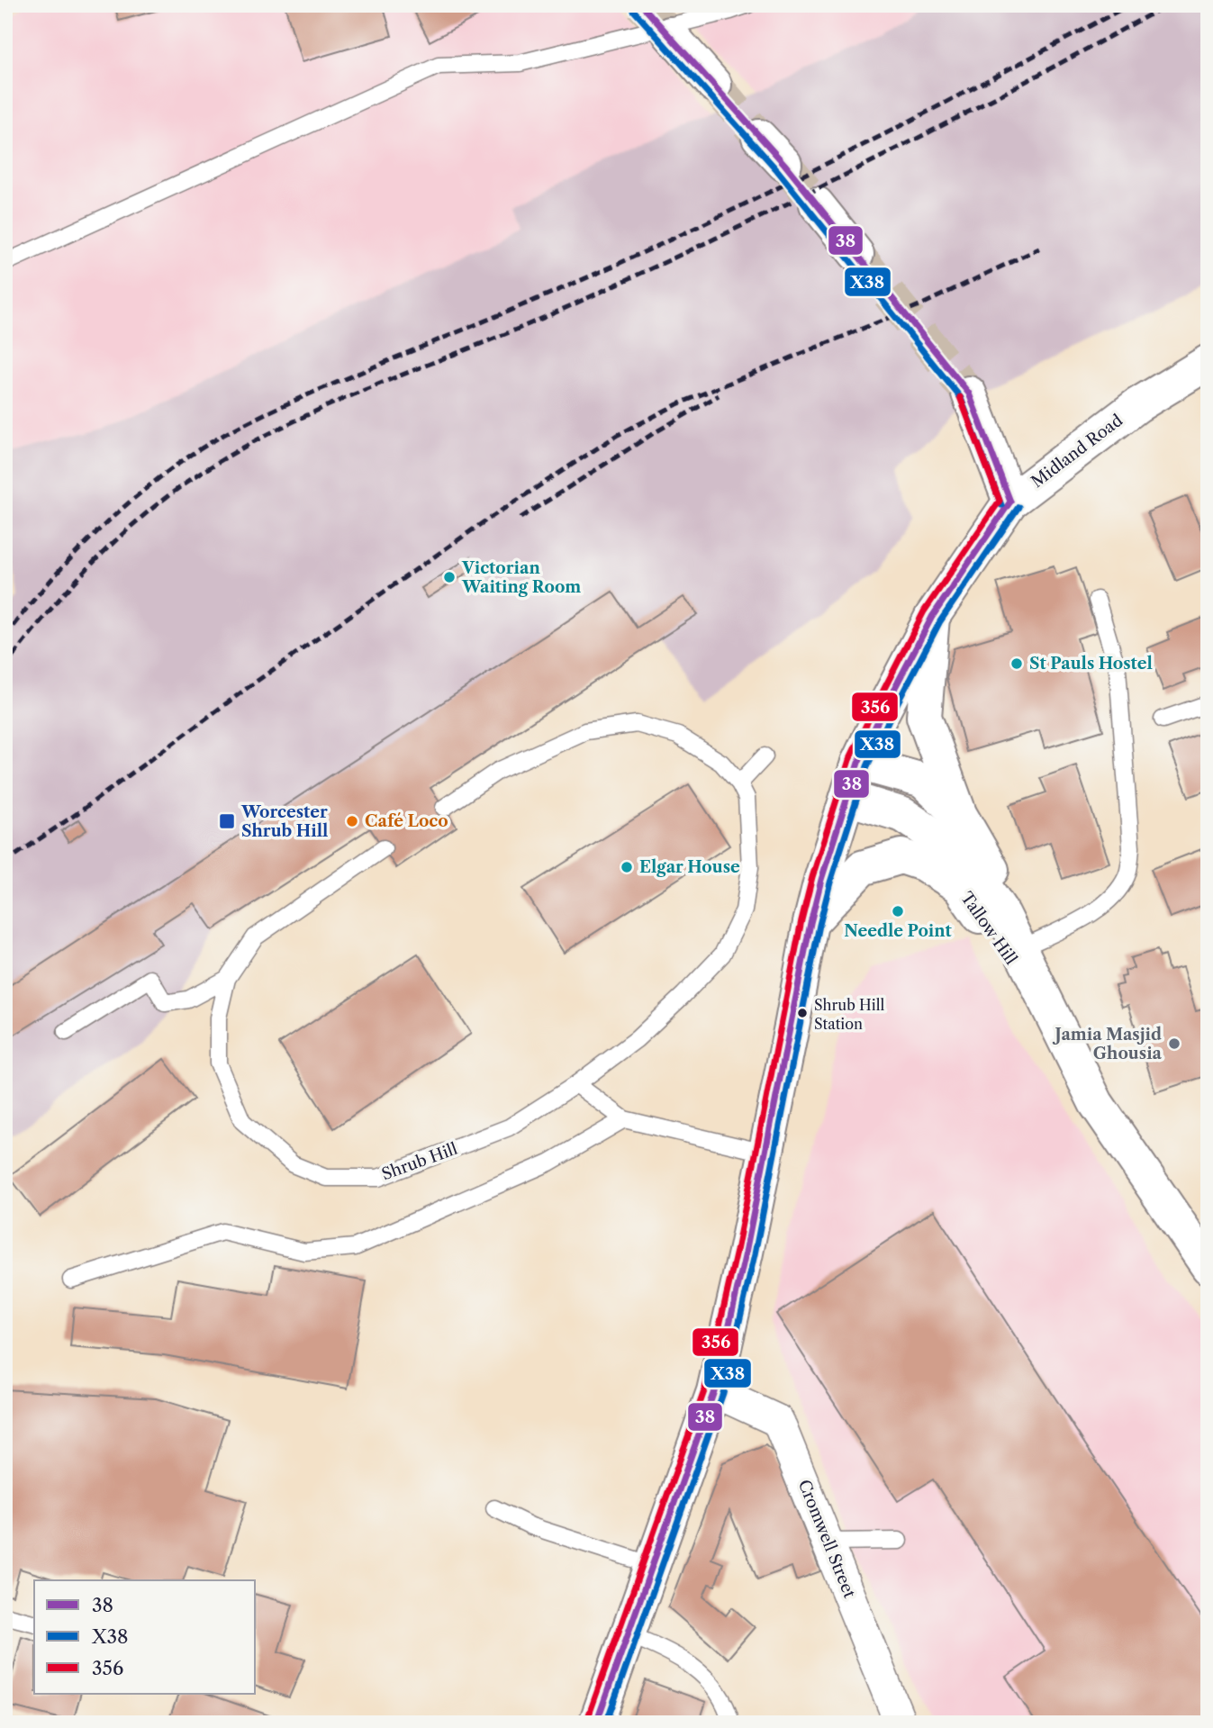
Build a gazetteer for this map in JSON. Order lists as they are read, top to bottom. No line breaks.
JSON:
{"streets":{"main road":["Midland Road","Tallow Hill"],"street":["Cromwell Street"],"lane":["Shrub Hill"]},"crossings":[["Midland Road","Tallow Hill"],["Midland Road","Cromwell Street"]],"places":{"other":["Victorian Waiting Room","St Pauls Hostel","Café Loco","Elgar House","Needle Point","Shrub Hill Station","Jamia Masjid Ghousia"],"transit":["Worcester Shrub Hill"]},"lines":["transit line 38","transit line X38","transit line 356"],"legend":["38","X38","356"]}
